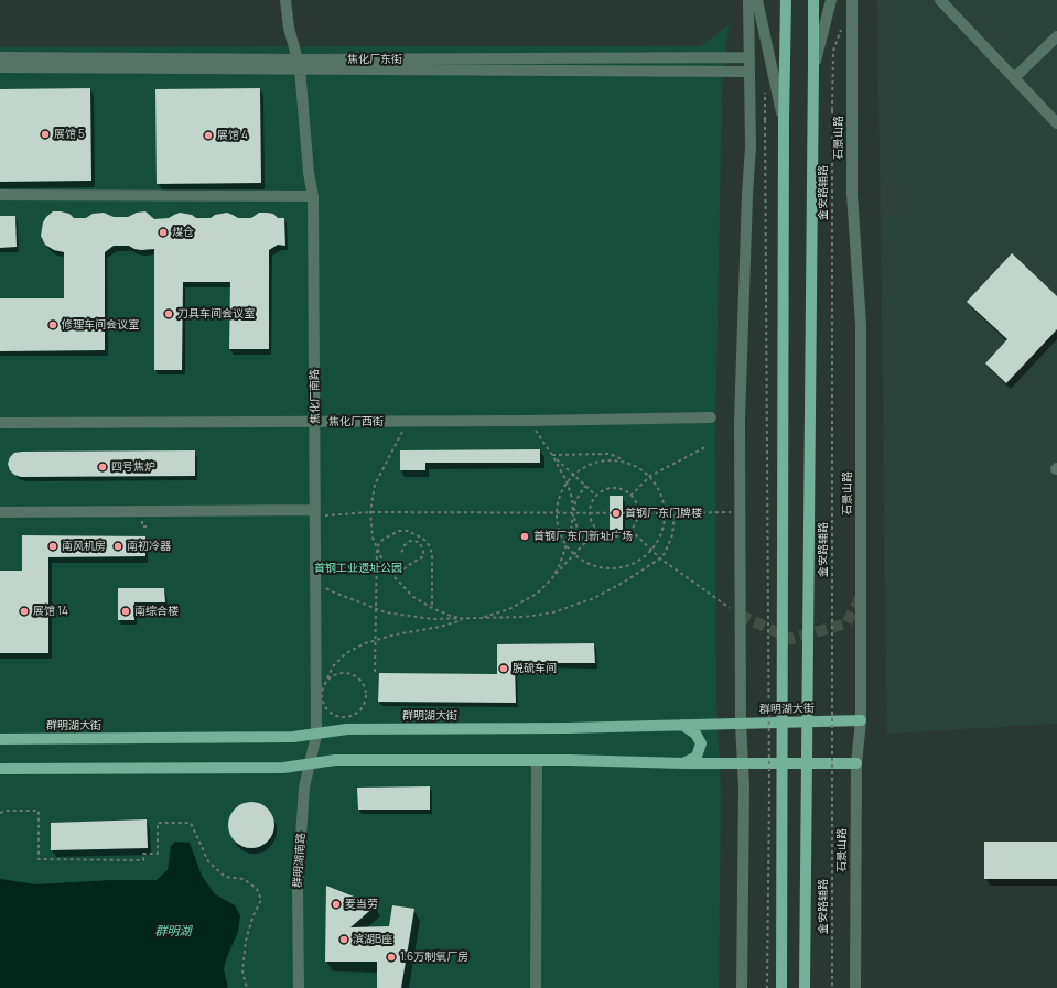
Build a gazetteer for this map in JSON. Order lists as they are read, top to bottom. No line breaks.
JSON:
{"streets":{"main road":["群明湖大街"],"street":["焦化厂东街","石景山路","焦化厂南路","焦化厂西街","群明湖南路"],"path":["金安路辅路"]},"crossings":[["焦化厂东街","焦化厂南路"],["石景山路","群明湖大街"],["焦化厂南路","焦化厂西街"],["焦化厂南路","群明湖大街"],["焦化厂南路","群明湖南路"],["群明湖大街","群明湖南路"]],"water":["群明湖"],"parks":["首钢工业遗址公园"],"places":["展馆 5","展馆 4","煤仓","刀具车间会议室","修理车间会议室","四号焦炉","首钢厂东门牌楼","首钢厂东门新址广场","南风机房","南初冷器","展馆 14","南综合楼","脱硫车间","麦当劳","滨湖B座","1.6万制氧厂房"]}
